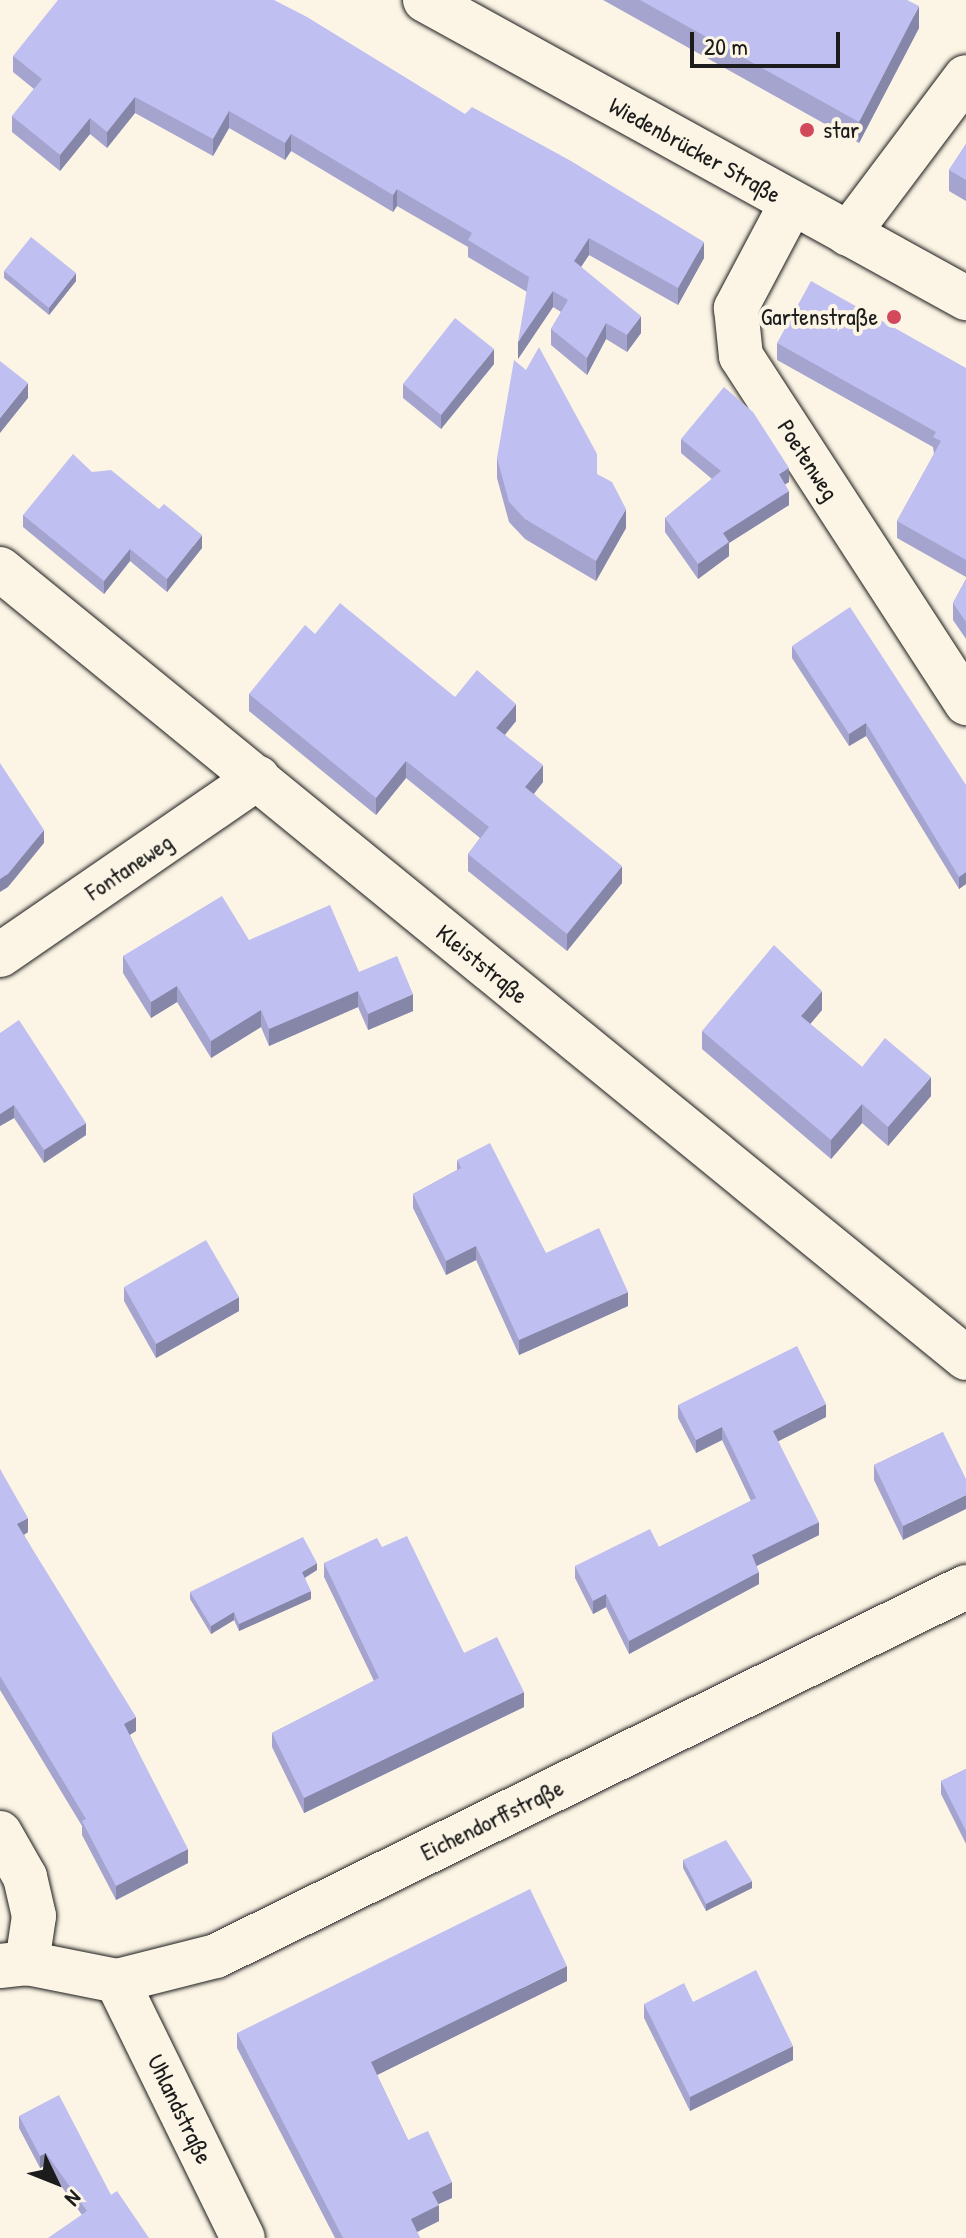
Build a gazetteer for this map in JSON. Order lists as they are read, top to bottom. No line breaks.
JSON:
{"streets":{"street":["Wiedenbrücker Straße","Poetenweg","Fontaneweg","Kleiststraße","Eichendorffstraße","Uhlandstraße"]},"crossings":[["Wiedenbrücker Straße","Poetenweg"],["Fontaneweg","Kleiststraße"],["Eichendorffstraße","Uhlandstraße"]],"places":["star","Gartenstraße"],"scale_bar":"20 m","north":"bottom right"}
